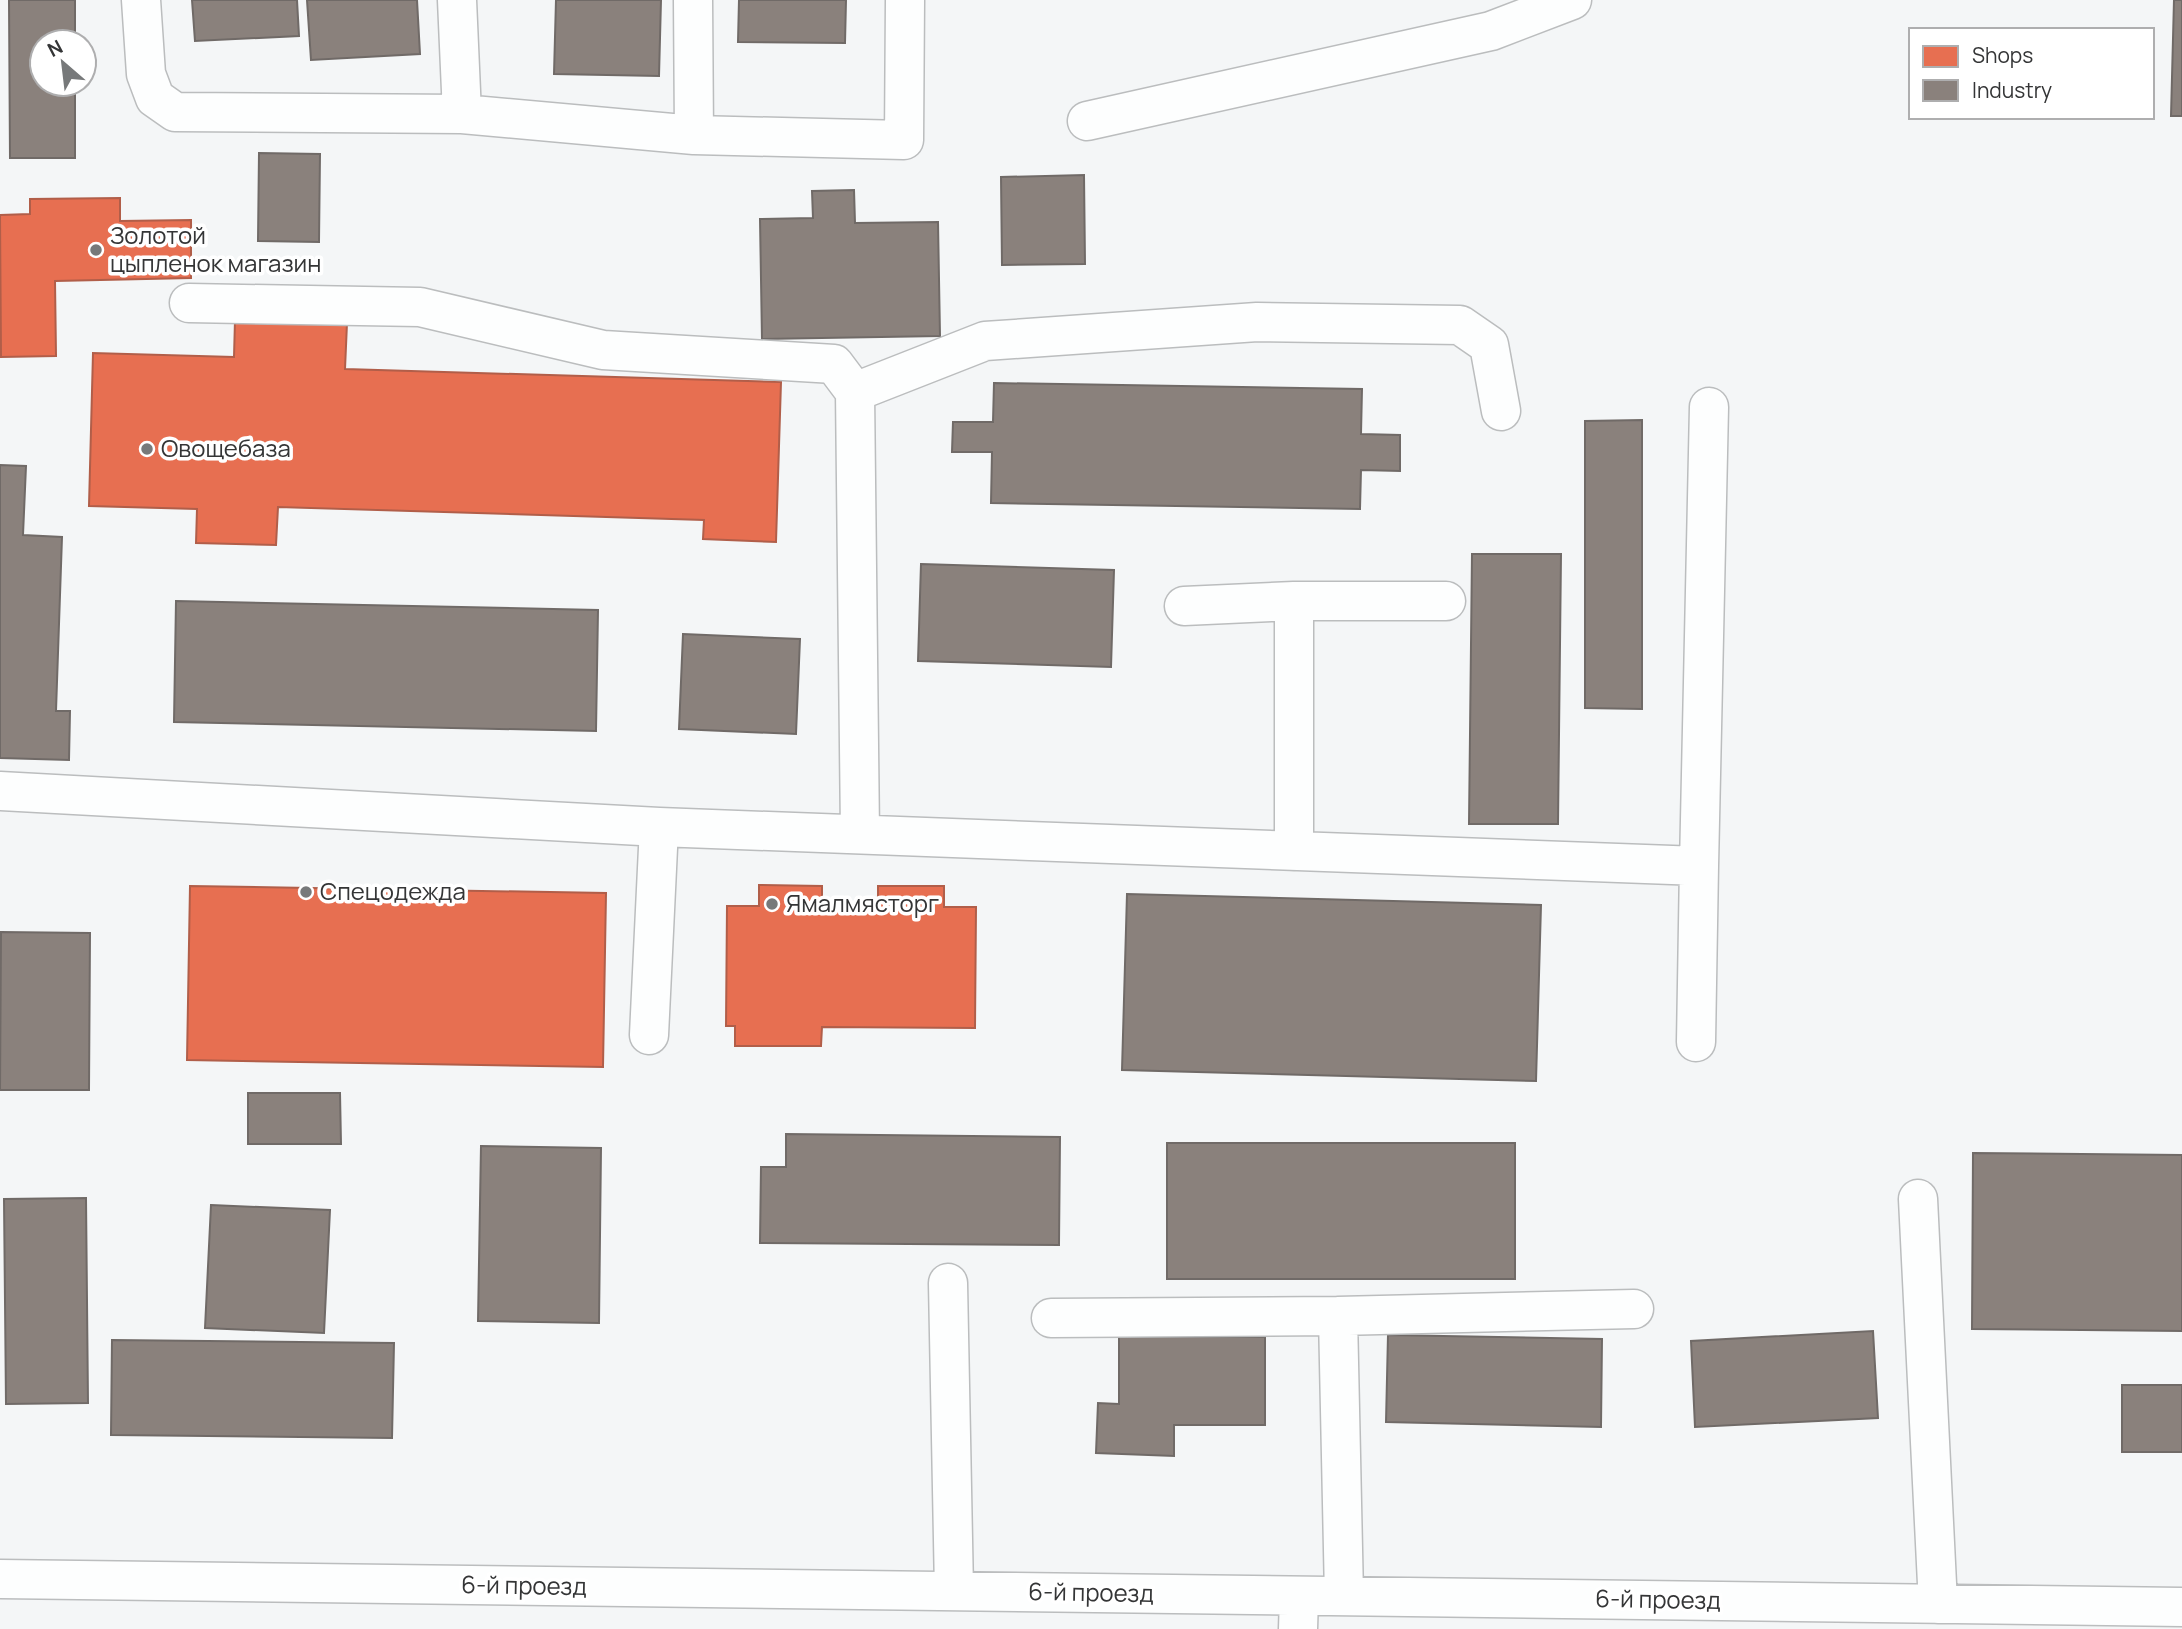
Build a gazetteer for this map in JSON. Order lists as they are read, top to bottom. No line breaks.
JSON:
{"streets":{"street":["6-й проезд"]},"places":["Золотой цыпленок магазин","Овощебаза","Спецодежда","Ямалмясторг"],"legend":["Shops","Industry"],"north":"top left"}
